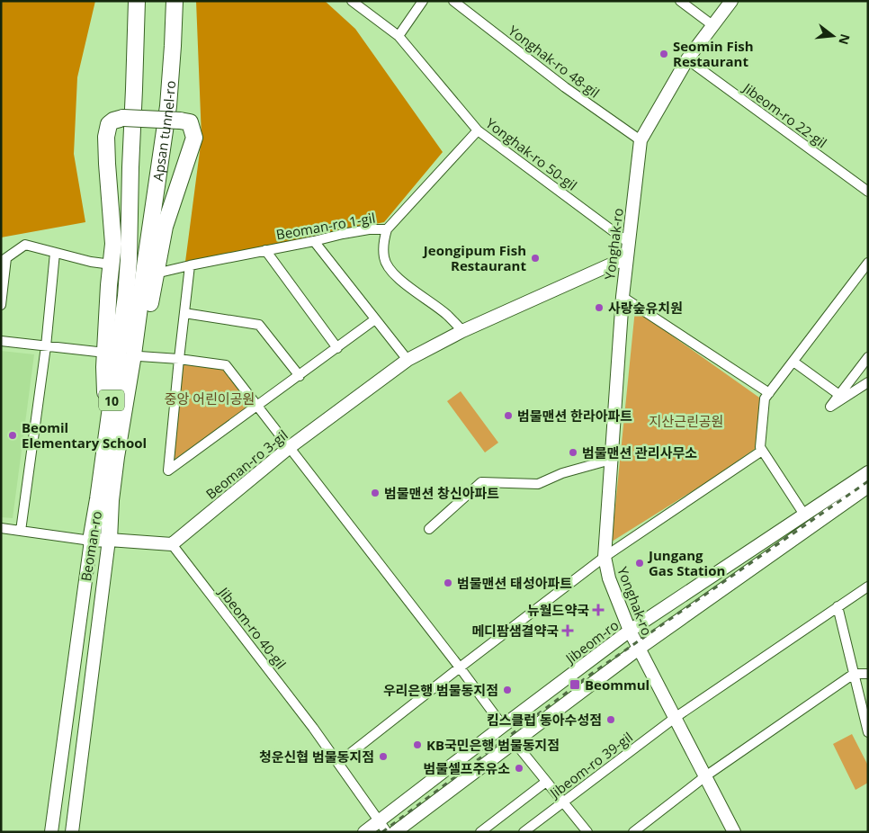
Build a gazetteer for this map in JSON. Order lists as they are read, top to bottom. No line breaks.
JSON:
{"streets":{"highway":["Apsan tunnel-ro","10","Beoman-ro"],"main road":["Yonghak-ro","Beoman-ro 3-gil","Jibeom-ro"],"street":["Yonghak-ro 48-gil","Jibeom-ro 22-gil","Yonghak-ro 50-gil","Beoman-ro 1-gil","Jibeom-ro 40-gil","Jibeom-ro 39-gil"]},"crossings":[["Yonghak-ro 48-gil","Yonghak-ro"],["Jibeom-ro 22-gil","Yonghak-ro"],["Apsan tunnel-ro","Beoman-ro"],["Yonghak-ro 50-gil","Beoman-ro 1-gil"],["Yonghak-ro 50-gil","Yonghak-ro"],["Yonghak-ro","Beoman-ro 3-gil"],["Yonghak-ro","Jibeom-ro"],["Yonghak-ro","Jibeom-ro 39-gil"],["Beoman-ro 3-gil","Jibeom-ro 40-gil"]],"parks":["중앙 어린이공원","지산근린공원"],"places":{"other":["Seomin Fish Restaurant","Jeongipum Fish Restaurant","사랑숲유치원","범물맨션 한라아파트","Beomil Elementary School","범물맨션 관리사무소","범물맨션 창신아파트","Jungang Gas Station","범물맨션 태성아파트","우리은행 범물동지점","킴스클럽 동아수성점","KB국민은행 범물동지점","청운신협 범물동지점","범물셀프주유소"],"health":["뉴월드약국","메디팜샘결약국"],"transit":["Beommul"]},"north":"right"}
